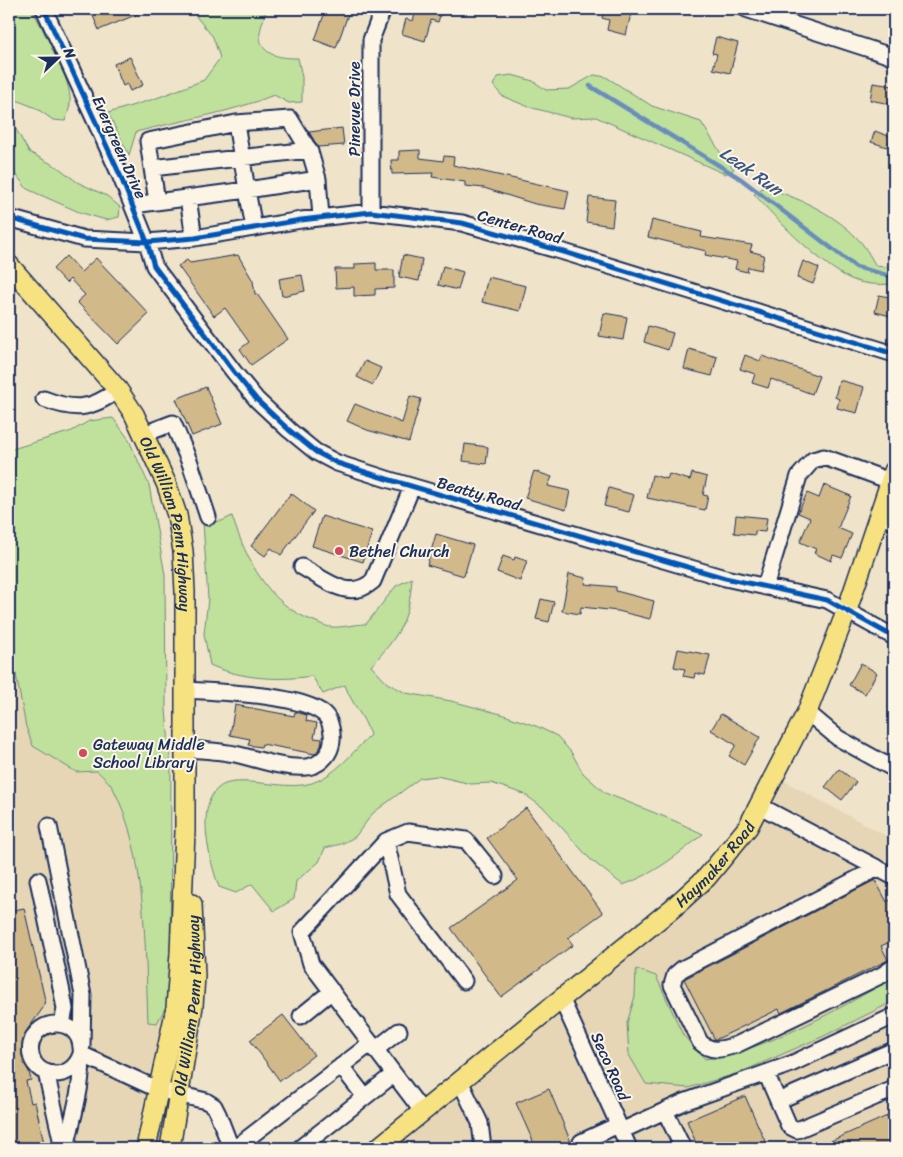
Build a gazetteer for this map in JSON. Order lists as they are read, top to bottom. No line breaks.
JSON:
{"streets":{"main road":["Old William Penn Highway","Haymaker Road"],"street":["Pinevue Drive","Evergreen Drive","Center Road","Beatty Road","Seco Road"]},"crossings":[["Pinevue Drive","Center Road"],["Evergreen Drive","Center Road"],["Evergreen Drive","Beatty Road"],["Center Road","Beatty Road"],["Beatty Road","Haymaker Road"],["Haymaker Road","Seco Road"]],"water":["Leak Run"],"places":["Bethel Church","Gateway Middle School Library"],"north":"right"}
